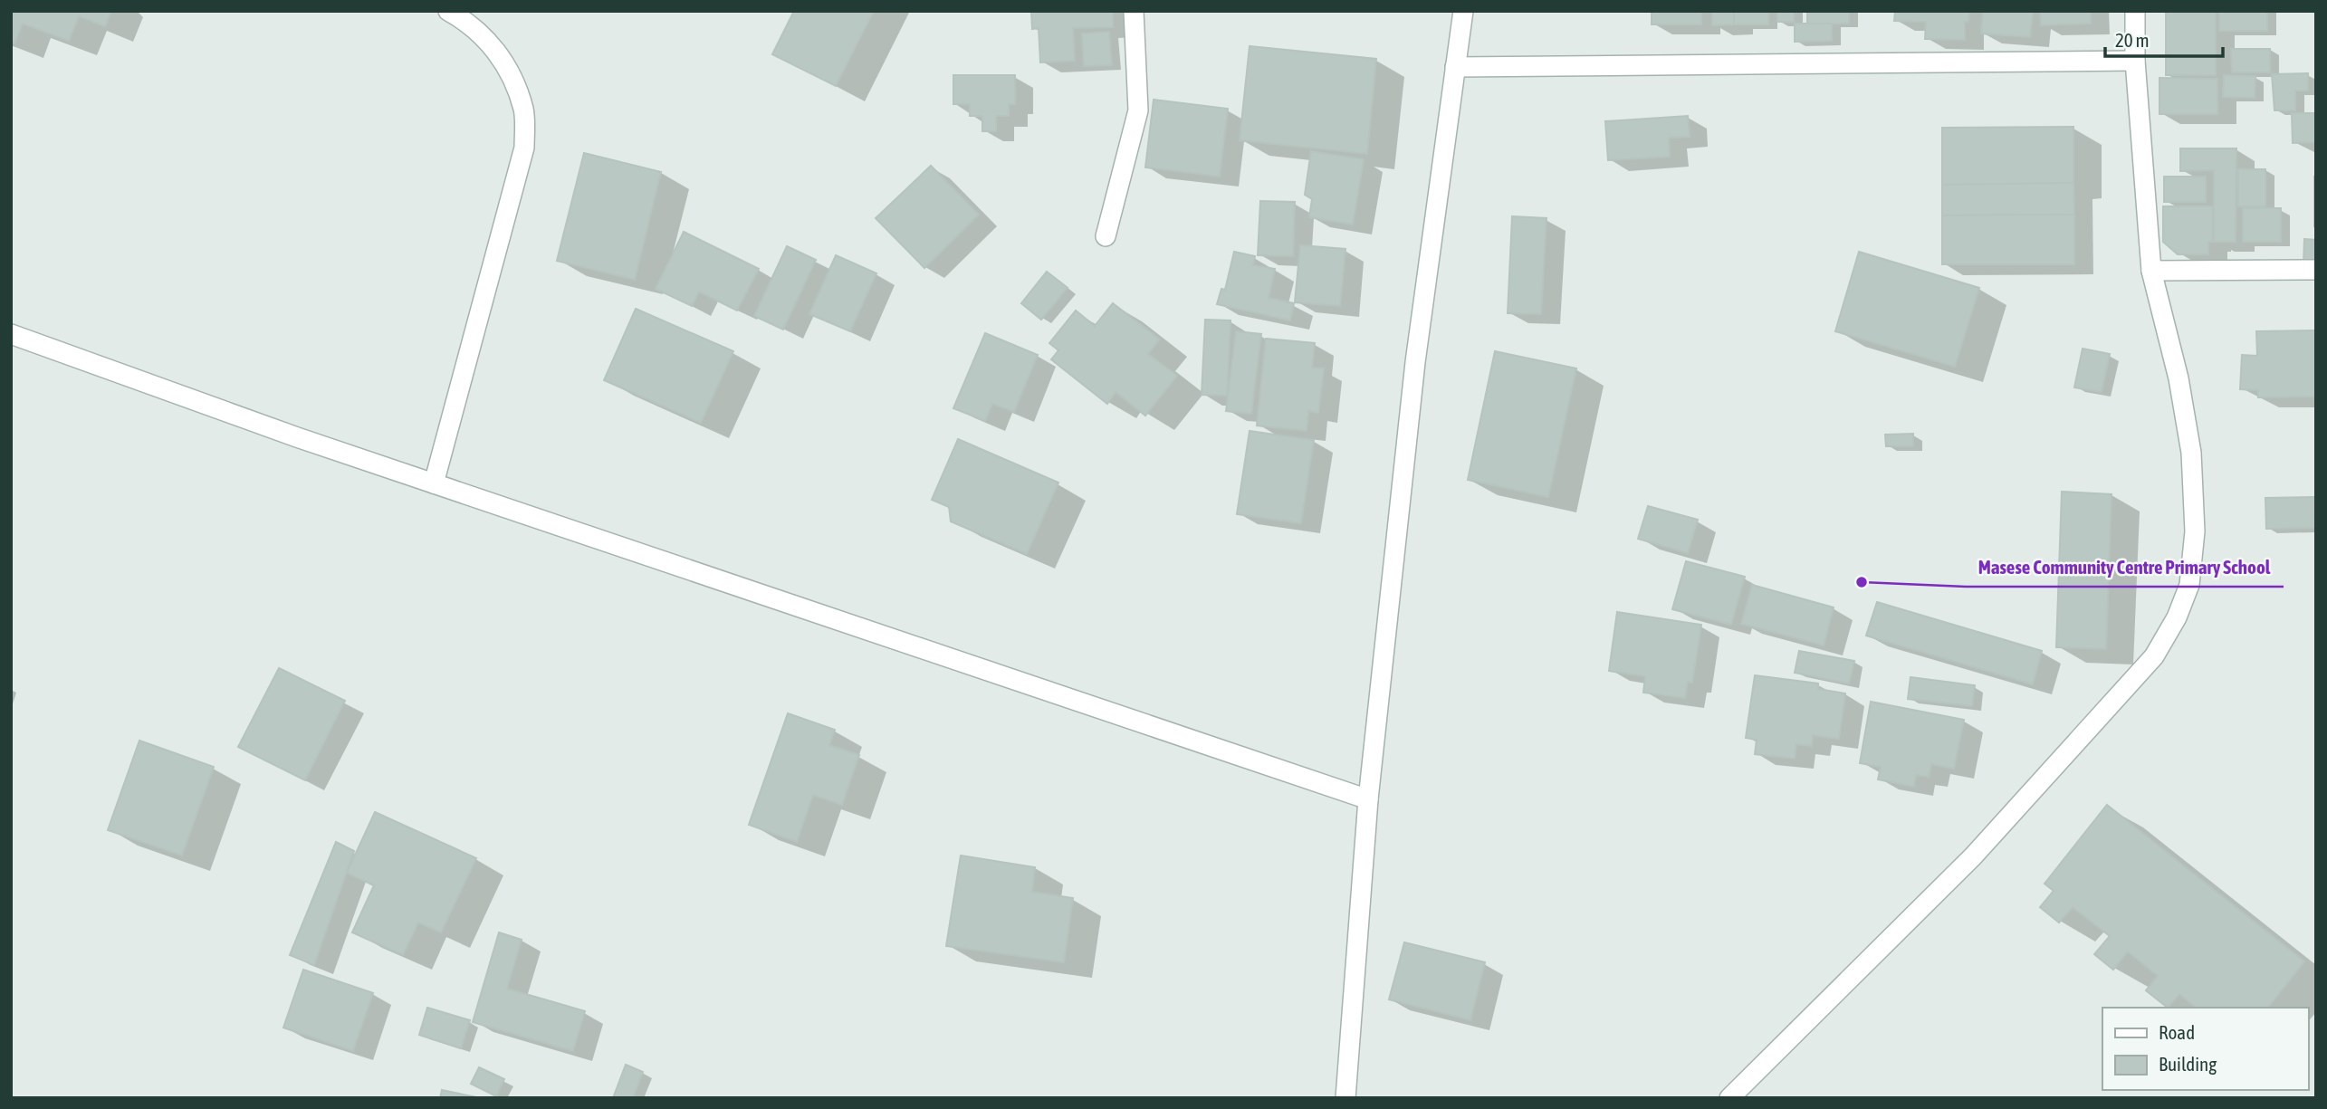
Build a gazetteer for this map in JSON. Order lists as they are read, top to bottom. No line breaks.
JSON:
{"places":["Masese Community Centre Primary School"],"legend":["Road","Building"],"scale_bar":"20 m"}
